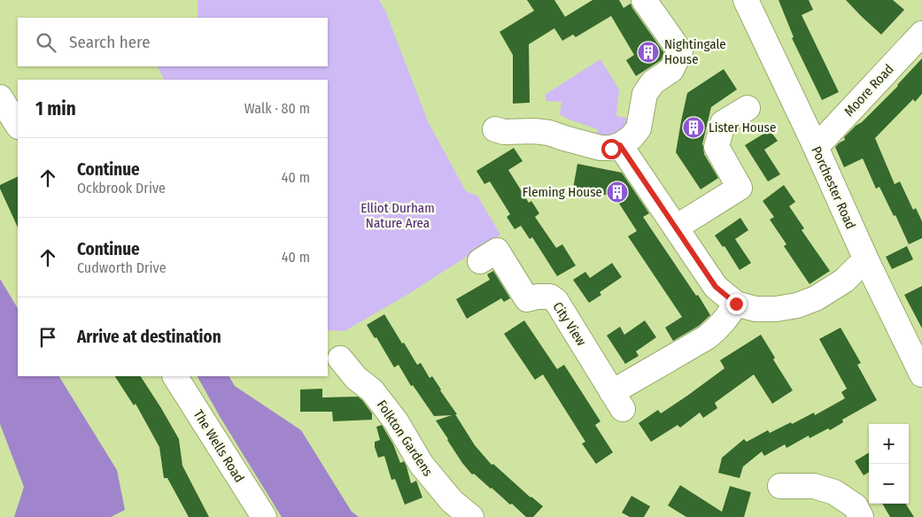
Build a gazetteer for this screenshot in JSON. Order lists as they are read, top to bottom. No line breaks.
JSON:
{"streets":{"street":["Moore Road","Porchester Road","City View","Folkton Gardens","The Wells Road"]},"crossings":[["Moore Road","Porchester Road"]],"parks":["Elliot Durham Nature Area"],"places":{"building":["Nightingale House","Lister House","Fleming House"]},"page":{"search":"Search here","heading":["1 min","Walk · 80 m"],"list":[["Continue","Ockbrook Drive","40 m"],["Continue","Cudworth Drive","40 m"],"Arrive at destination"],"map_buttons":["+","−"]}}
